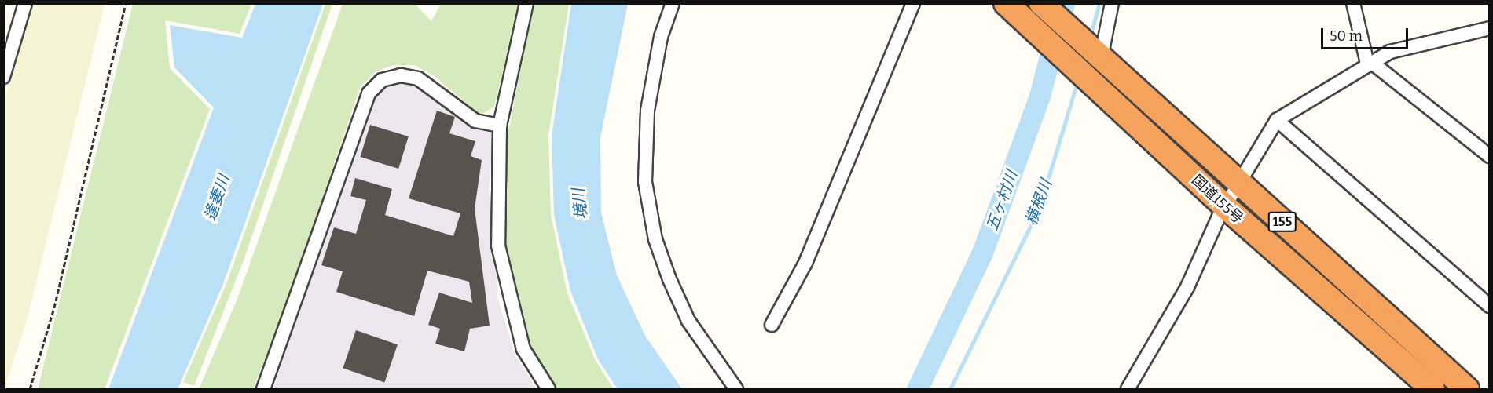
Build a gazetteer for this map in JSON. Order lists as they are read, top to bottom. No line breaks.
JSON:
{"streets":{"highway":["国道155号","155"]},"water":["逢妻川","五ヶ村川","横根川","境川"],"scale_bar":"50 m"}
